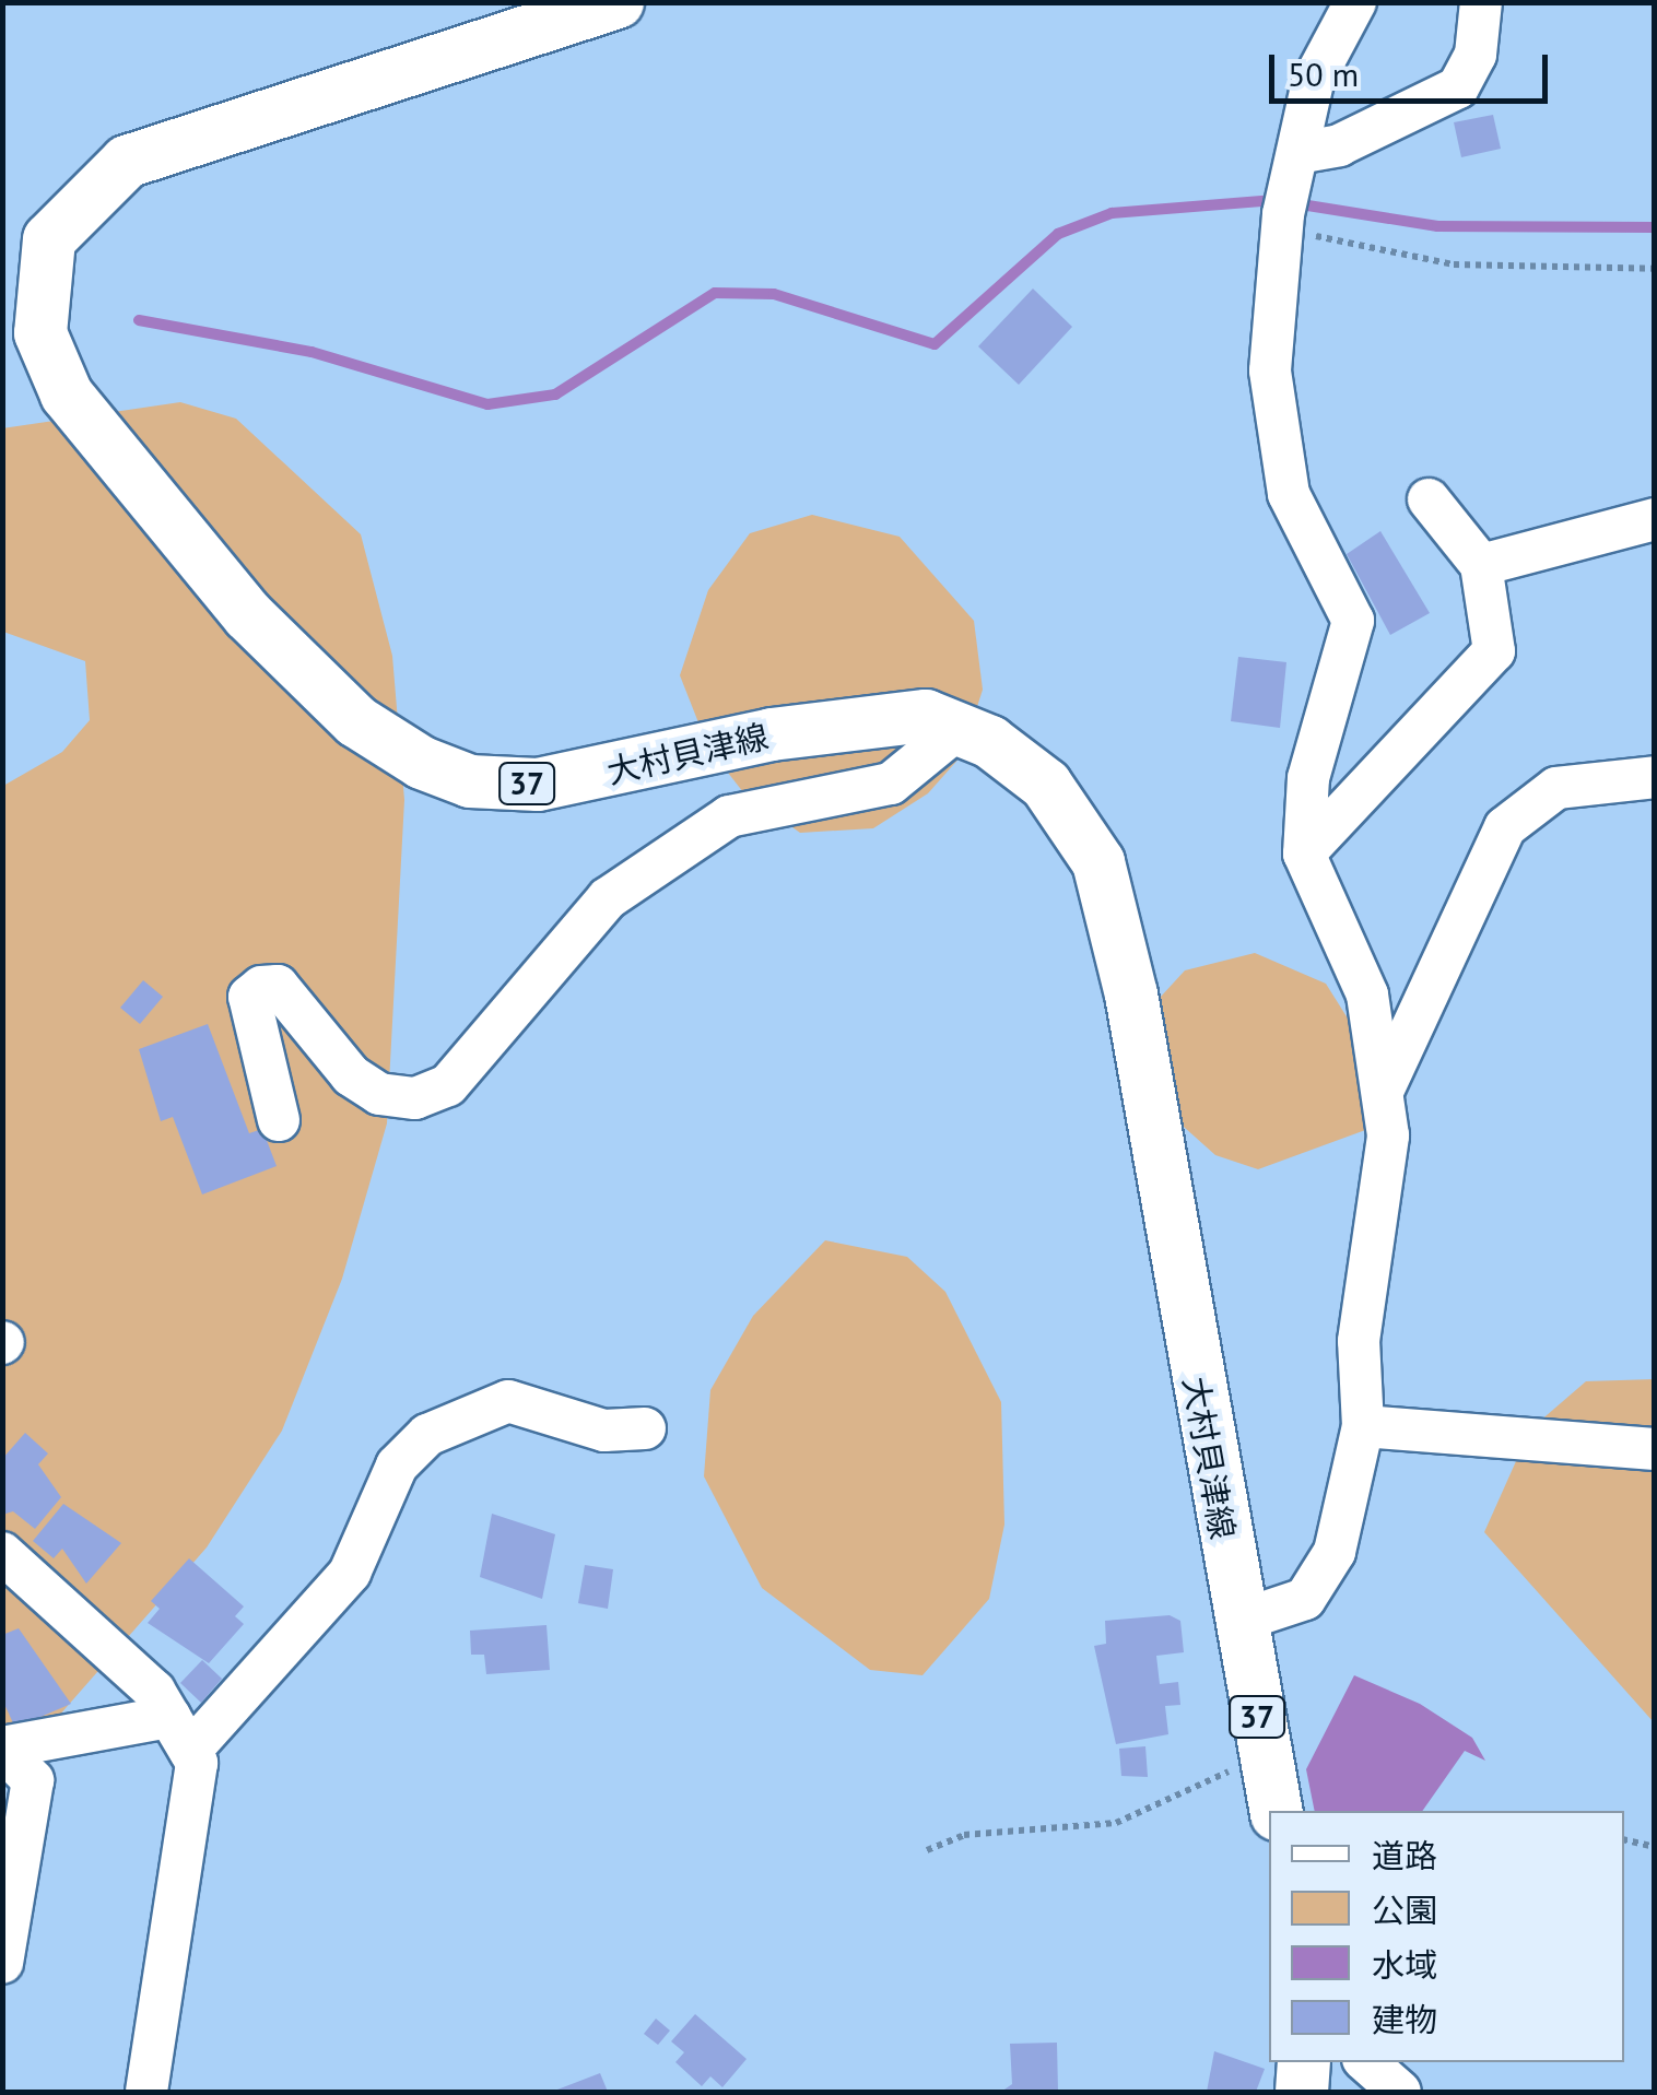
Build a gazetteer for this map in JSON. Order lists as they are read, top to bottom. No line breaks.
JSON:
{"streets":{"main road":["大村貝津線","37"]},"legend":["道路","公園","水域","建物"],"scale_bar":"50 m"}
